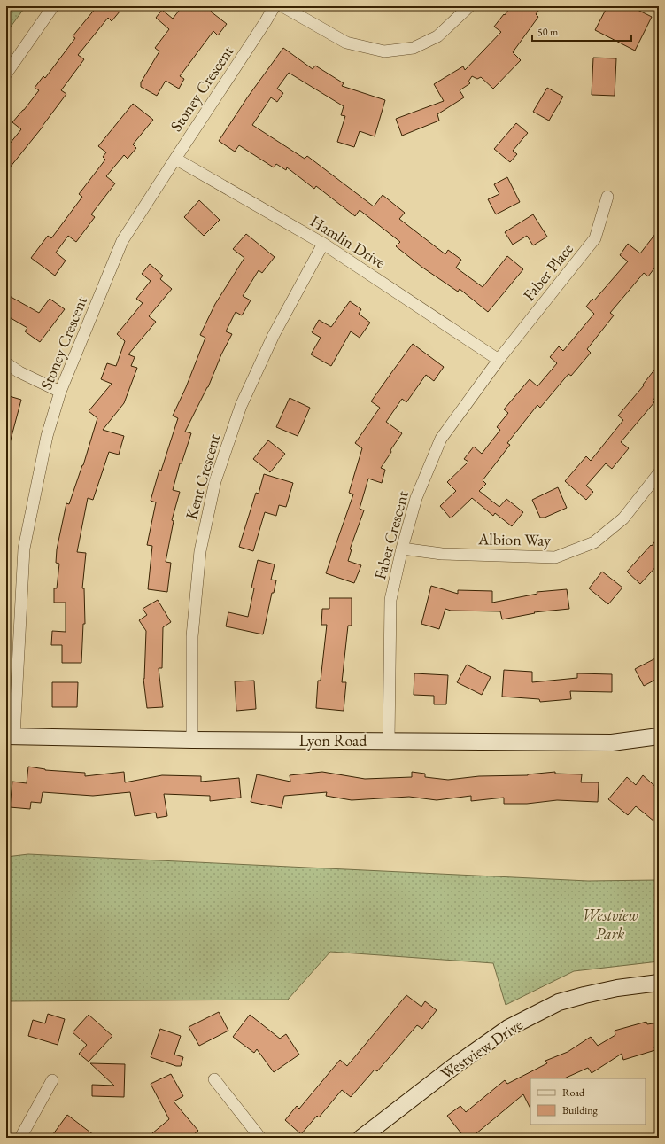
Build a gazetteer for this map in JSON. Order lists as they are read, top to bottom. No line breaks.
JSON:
{"streets":{"street":["Stoney Crescent","Hamlin Drive","Faber Place","Kent Crescent","Faber Crescent","Albion Way","Lyon Road","Westview Drive"]},"crossings":[["Stoney Crescent","Hamlin Drive"],["Stoney Crescent","Lyon Road"],["Hamlin Drive","Faber Place"],["Hamlin Drive","Kent Crescent"],["Hamlin Drive","Faber Crescent"],["Faber Place","Faber Crescent"],["Kent Crescent","Lyon Road"],["Faber Crescent","Albion Way"],["Faber Crescent","Lyon Road"]],"parks":["Westview Park"],"legend":["Road","Building"],"scale_bar":"50 m"}
